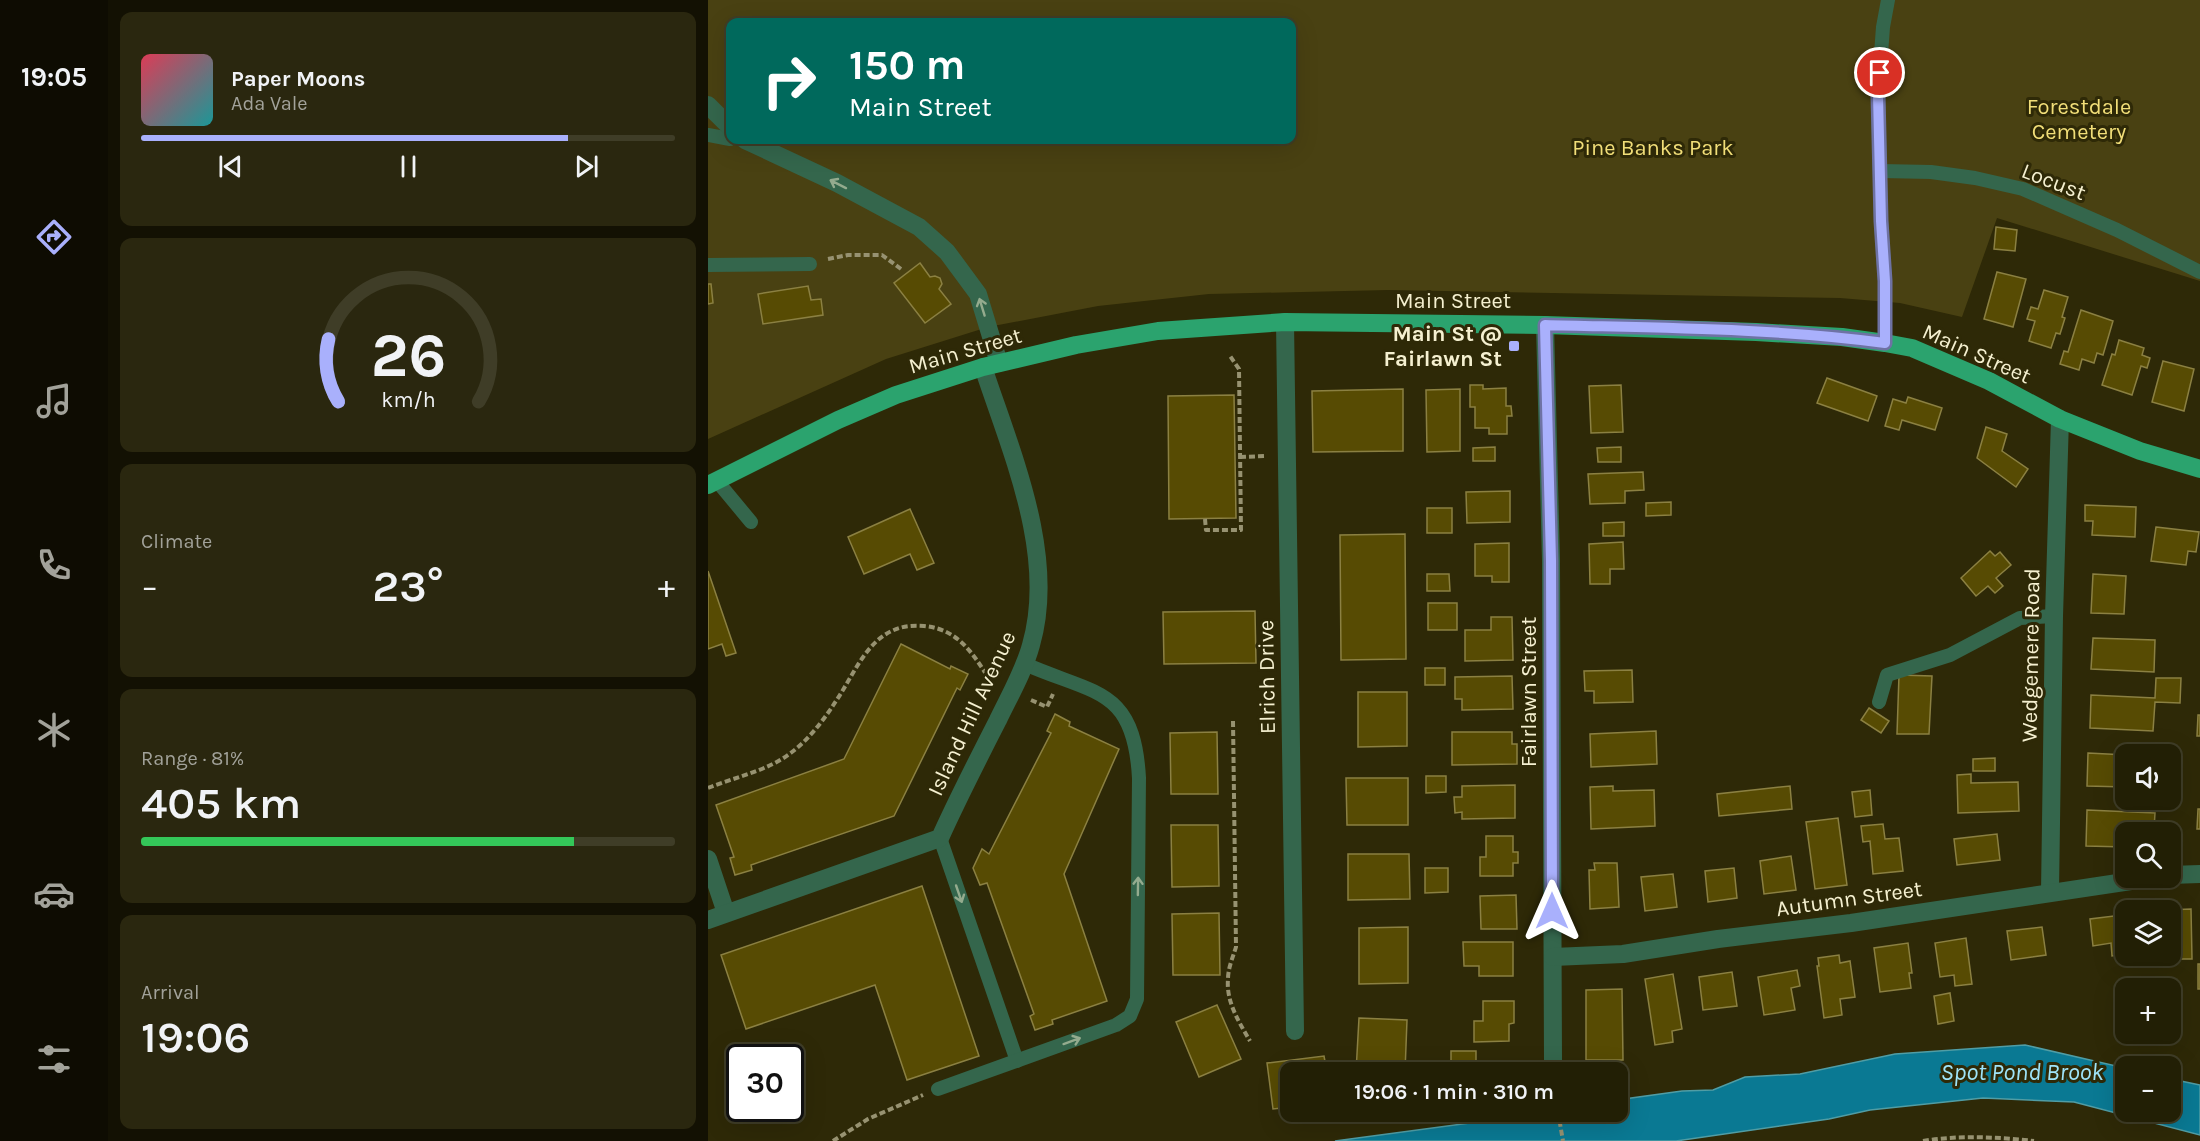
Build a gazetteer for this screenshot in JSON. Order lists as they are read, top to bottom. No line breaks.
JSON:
{"streets":{"main road":["Main Street"],"street":["Wedgemere Road","Elrich Drive","Fairlawn Street","Island Hill Avenue","Autumn Street"],"lane":["Locust"]},"crossings":[["Main Street","Wedgemere Road"],["Main Street","Elrich Drive"],["Main Street","Fairlawn Street"],["Main Street","Island Hill Avenue"],["Wedgemere Road","Autumn Street"],["Fairlawn Street","Autumn Street"]],"one_way":["Island Hill Avenue"],"water":["Spot Pond Brook"],"parks":["Forestdale Cemetery","Pine Banks Park"],"places":{"transit":["Main St @ Fairlawn St"]},"page":{"tabs":"19:05","turn":["150 m","Main Street"],"song":["Paper Moons","Ada Vale"],"tile":["Climate",["Range · 81%","405 km"],["Arrival","19:06"]],"heat":["−","23°","+"],"map_buttons":["+","−"],"limit":"30","trip":"19:06 · 1 min · 310 m","gauge":["26","km/h"]}}
